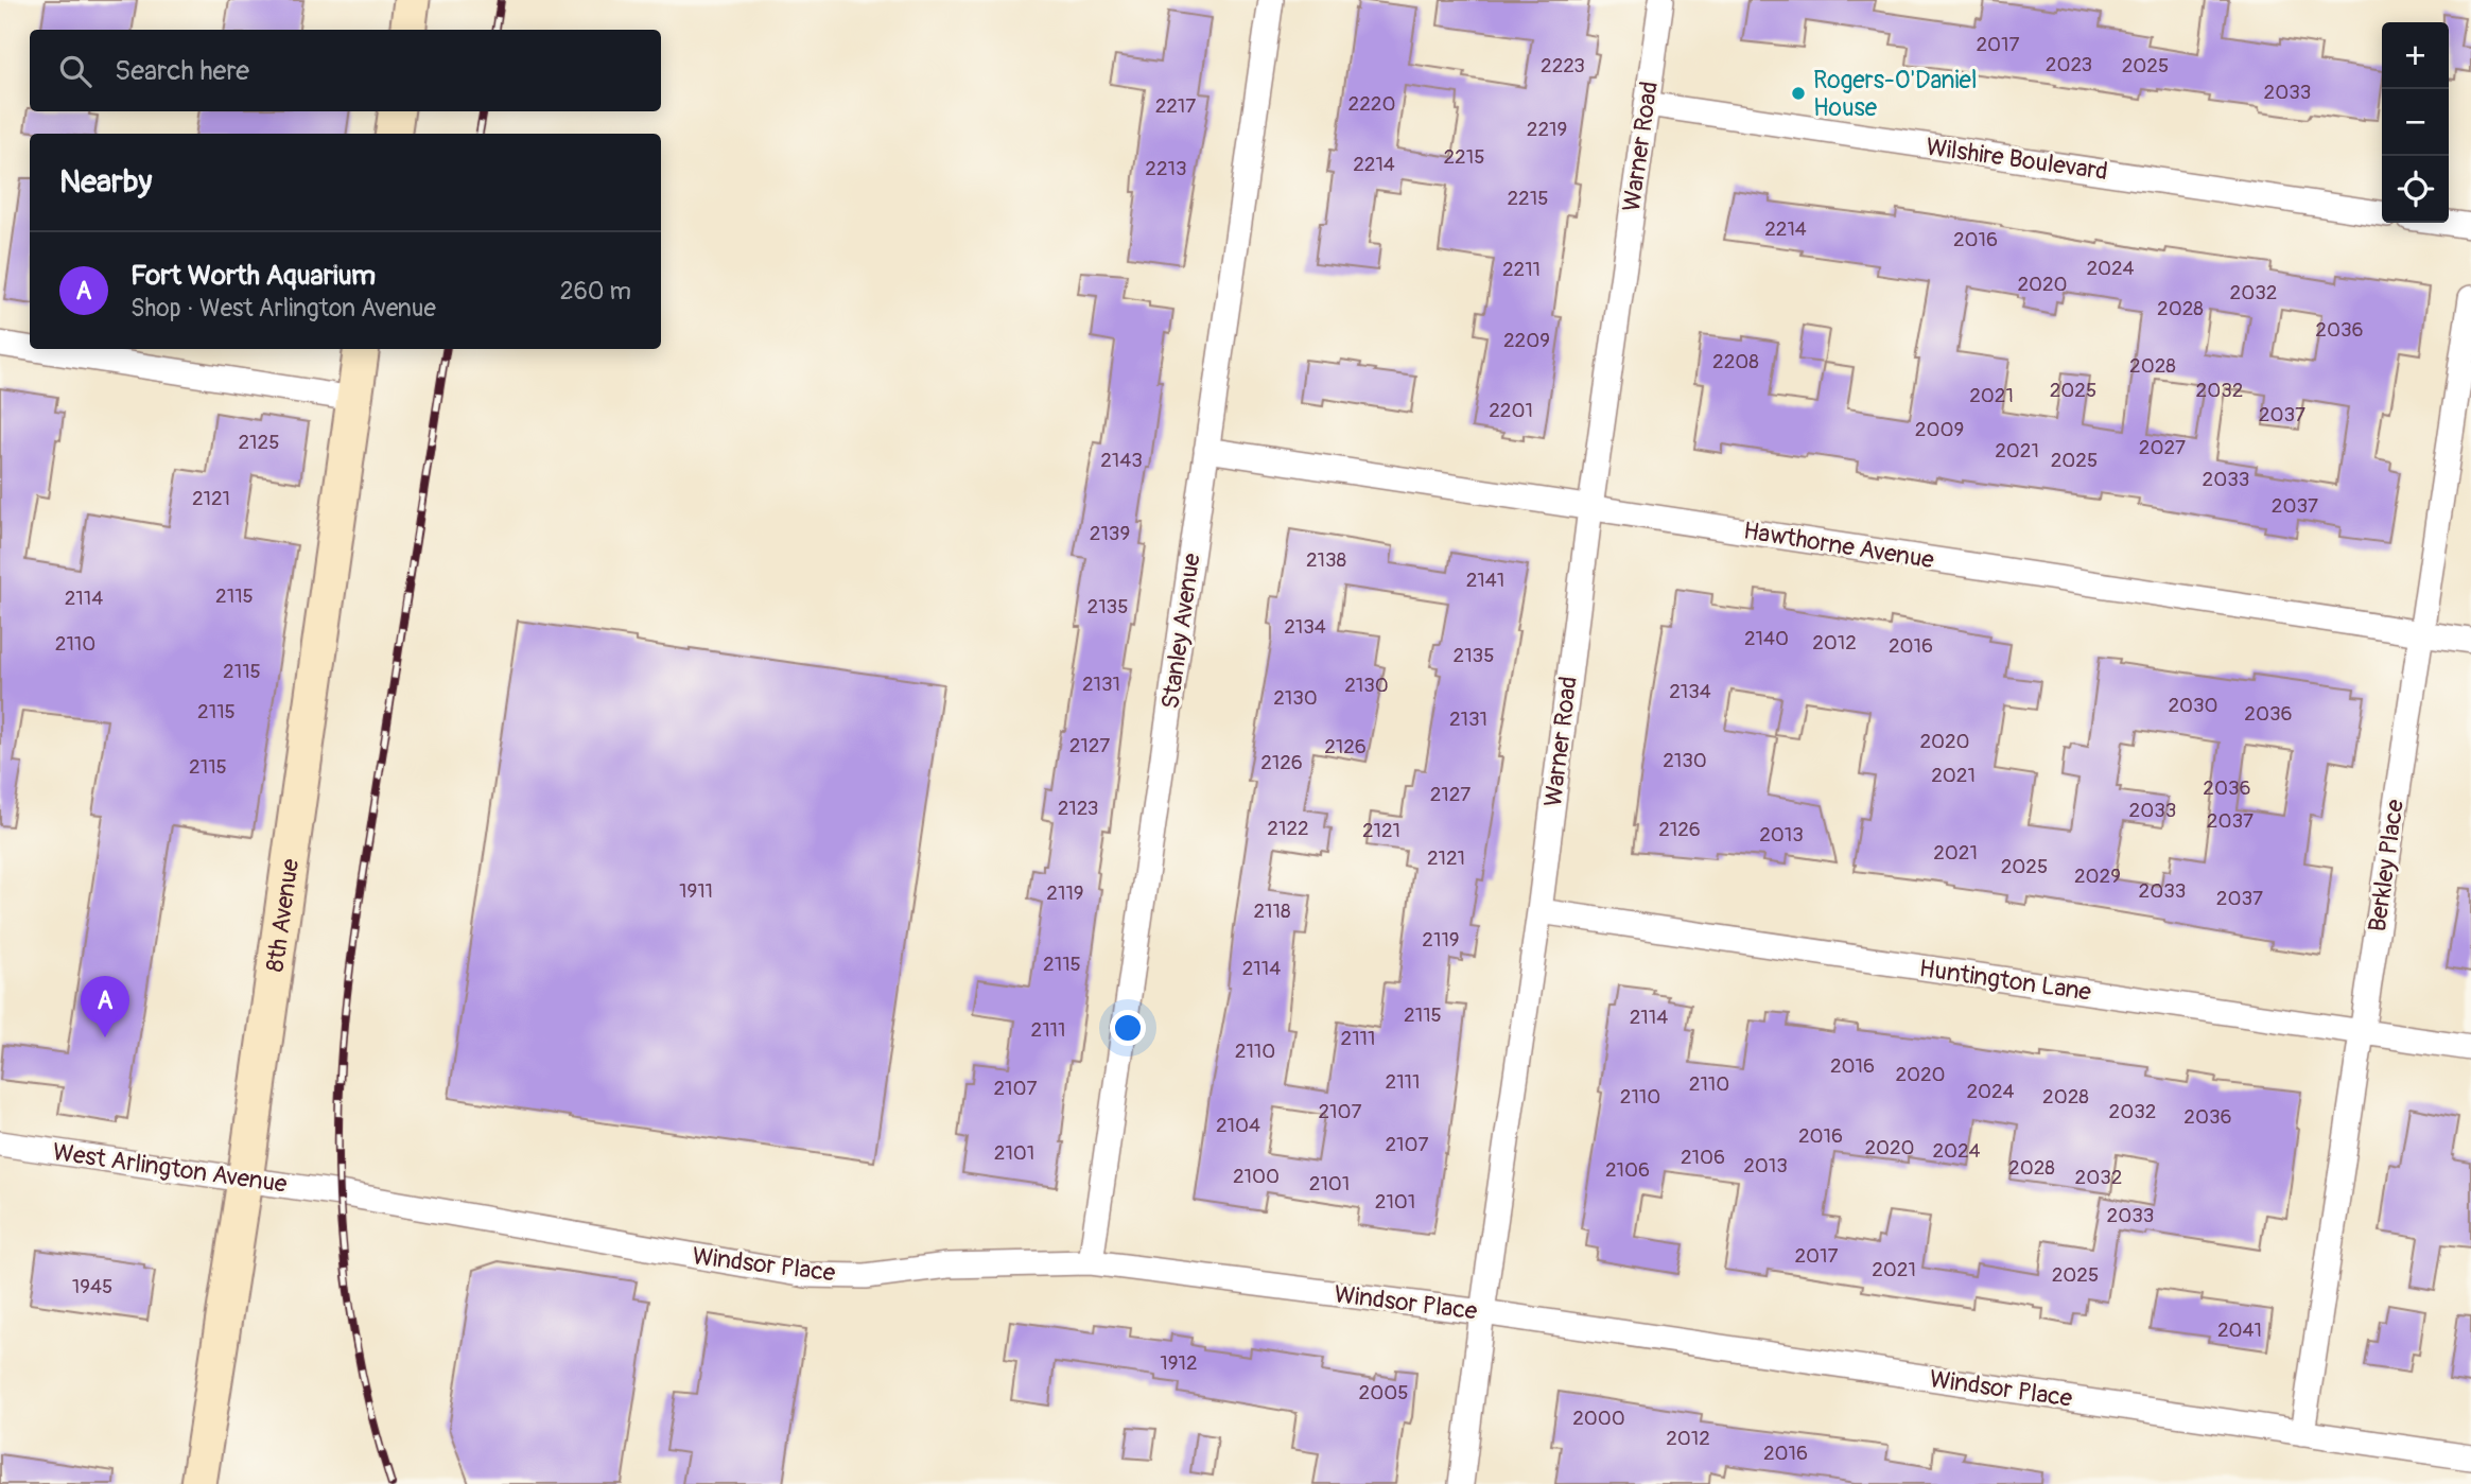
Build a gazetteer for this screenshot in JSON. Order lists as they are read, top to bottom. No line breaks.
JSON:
{"streets":{"main road":["8th Avenue"],"street":["Warner Road","Wilshire Boulevard","Hawthorne Avenue","Stanley Avenue","Berkley Place","Huntington Lane","West Arlington Avenue","Windsor Place"]},"crossings":[["Warner Road","Wilshire Boulevard"],["Warner Road","Hawthorne Avenue"],["Warner Road","Huntington Lane"],["Warner Road","Windsor Place"],["Hawthorne Avenue","Stanley Avenue"],["Hawthorne Avenue","Berkley Place"],["Stanley Avenue","Windsor Place"],["Berkley Place","Huntington Lane"],["Berkley Place","Windsor Place"],["8th Avenue","West Arlington Avenue"],["West Arlington Avenue","Windsor Place"]],"places":["Rogers-O'Daniel House"],"house_numbers":["2017","2023","2223","2025","2033","2220","2217","2219","2215","2214","2213","2215","2214","2016","2024","2211","2020","2032","2028","2036","2209","2208","2028","2025","2032","2021","2201","2037","2009","2125","2027","2021","2143","2025","2033","2121","2037","2139","2138","2141","2115","2114","2135","2134","2140","2012","2110","2016","2135","2115","2131","2130","2134","2130","2030","2115","2036","2131","2020","2127","2126","2130","2126","2115","2021","2036","2127","2123","2033","2037","2122","2126","2121","2013","2021","2121","2025","2029","1911","2033","2119","2037","2118","2119","2115","2114","2115","2114","2111","2111","2110","2016","2020","2111","2110","2107","2024","2110","2028","2107","2032","2036","2104","2016","2107","2020","2024","2101","2106","2013","2028","2106","2100","2032","2101","2101","2033","2017","2021","2025","1945","2041","1912","2005","2000","2012","2016"],"page":{"map_buttons":["+","−"],"search":"Search here","heading":"Nearby","list":[{"mark":"A","name":"Fort Worth Aquarium","note":"Shop · West Arlington Avenue","value":"260 m"}],"pins":"A"}}
